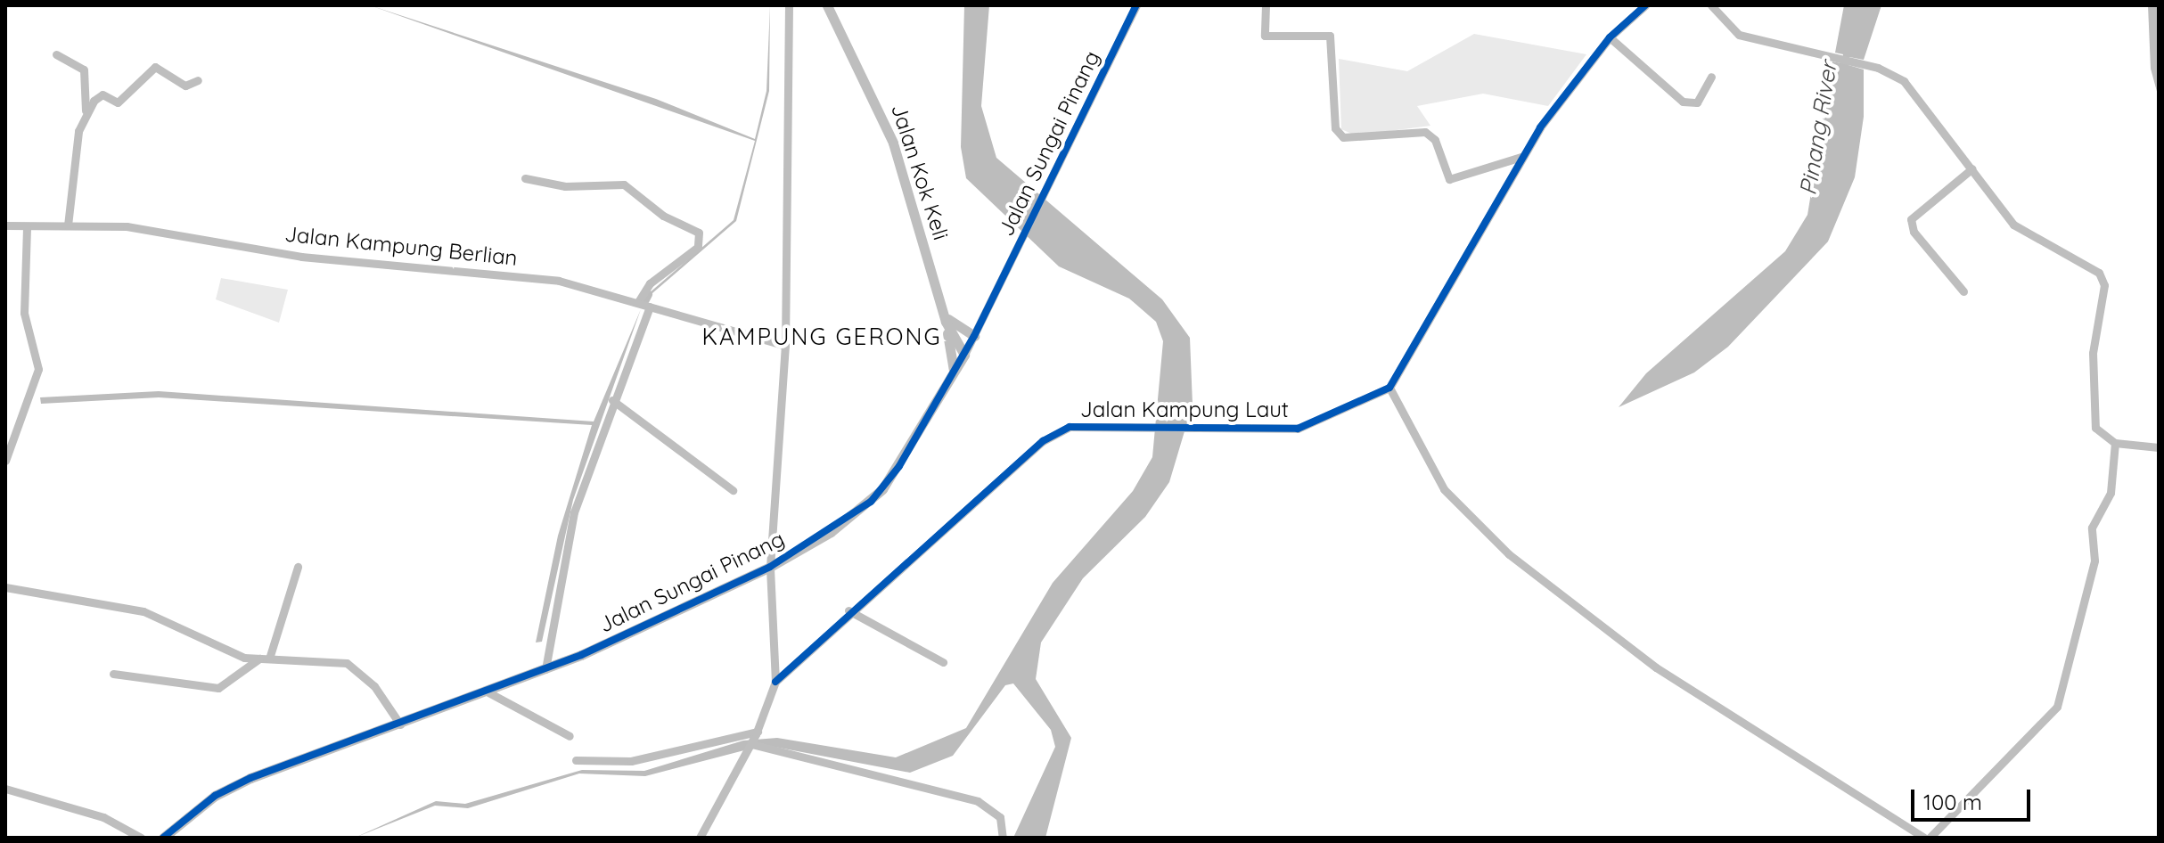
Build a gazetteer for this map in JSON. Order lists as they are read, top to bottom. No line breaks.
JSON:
{"streets":{"street":["Jalan Sungai Pinang","Jalan Kok Keli","Jalan Kampung Berlian","Jalan Kampung Laut"]},"crossings":[["Jalan Sungai Pinang","Jalan Kok Keli"]],"districts":["KAMPUNG GERONG"],"water":["Pinang River"],"scale_bar":"100 m"}
